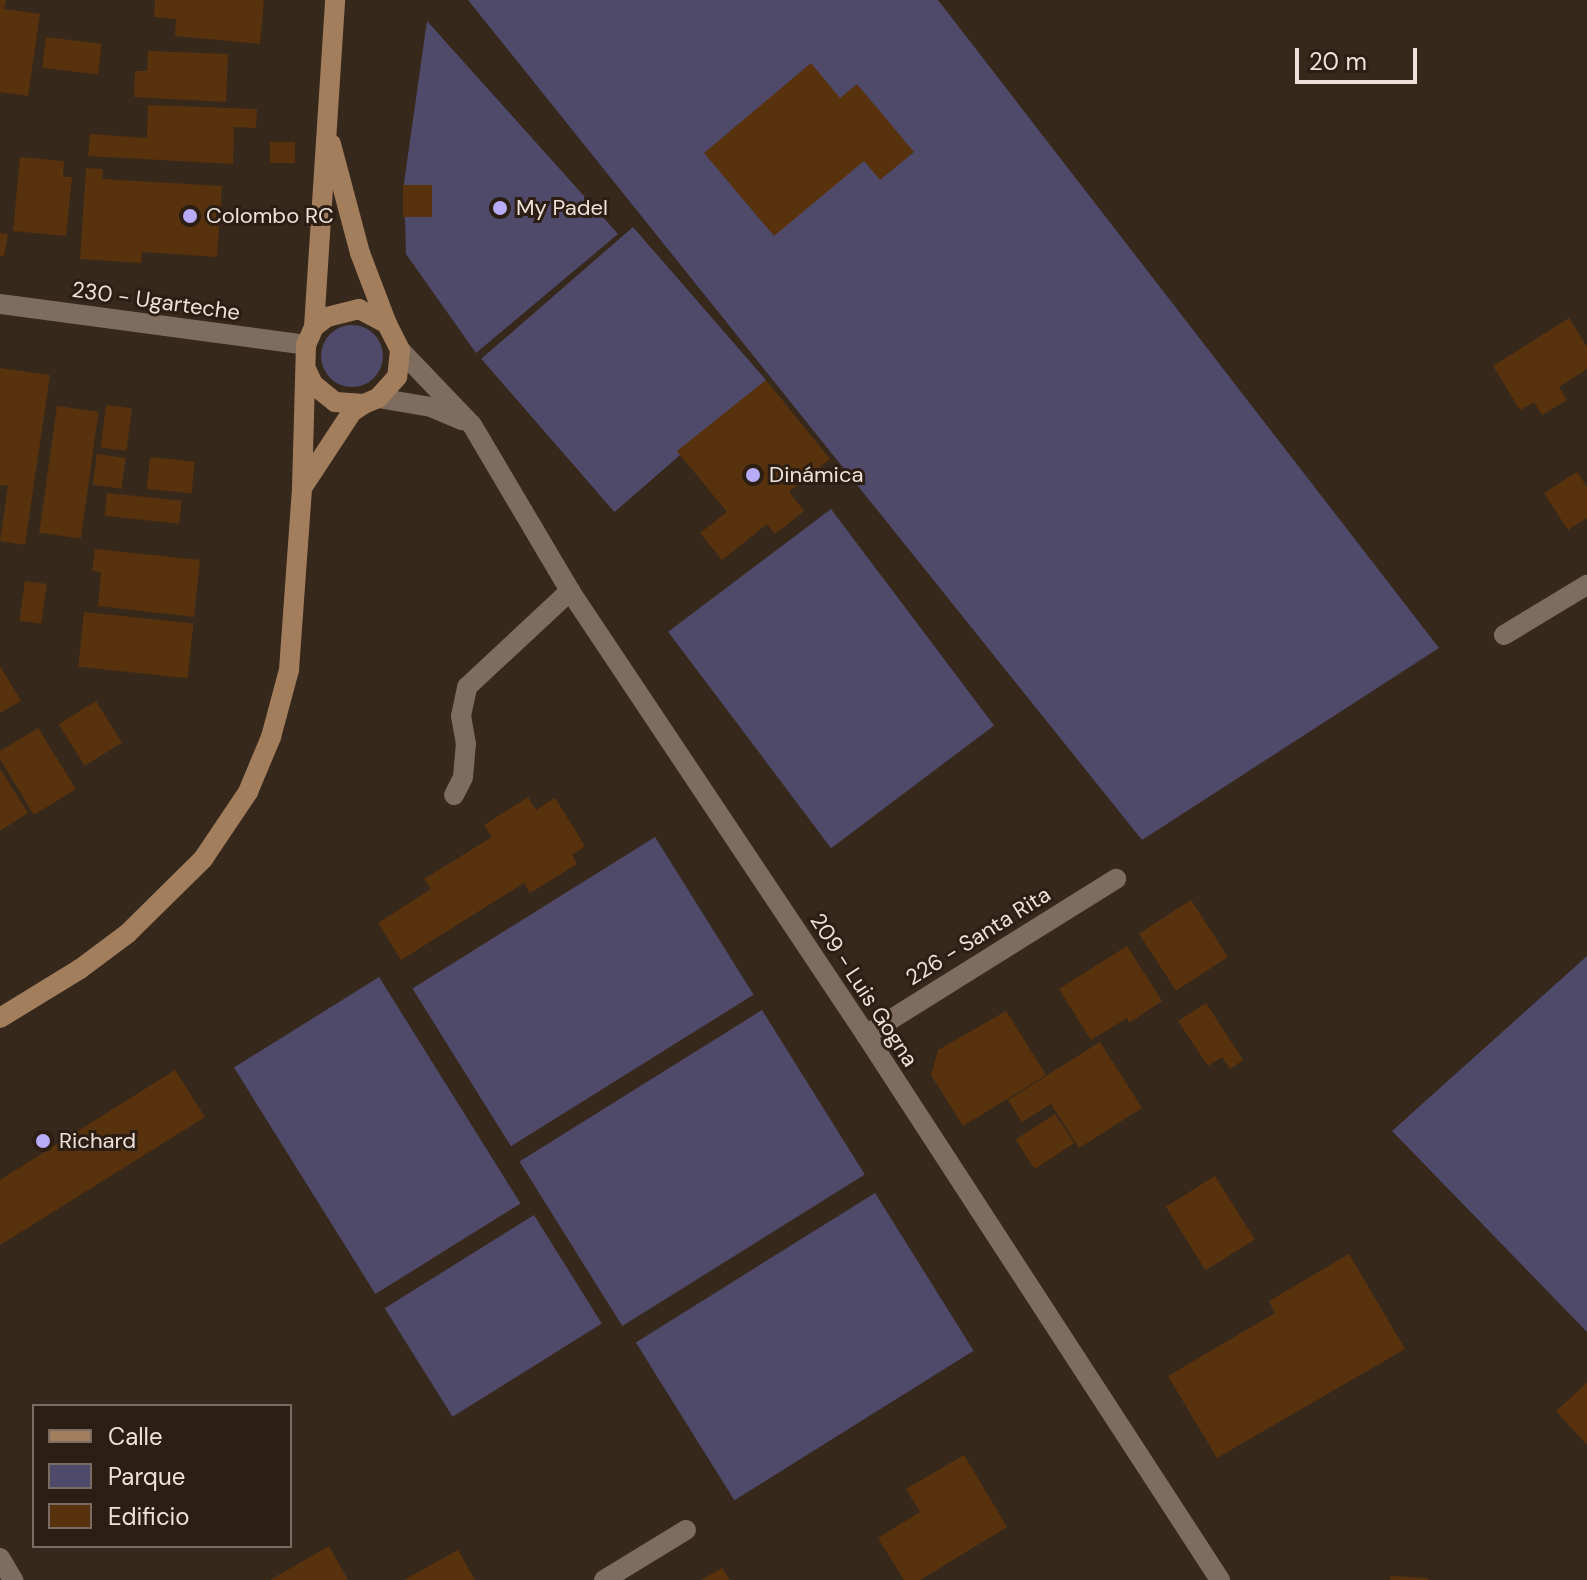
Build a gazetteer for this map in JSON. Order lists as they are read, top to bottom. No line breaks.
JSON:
{"streets":{"street":["230 - Ugarteche","226 - Santa Rita","209 - Luis Gogna"]},"crossings":[["230 - Ugarteche","209 - Luis Gogna"],["226 - Santa Rita","209 - Luis Gogna"]],"places":["My Padel","Colombo RC","Dinámica","Richard"],"legend":["Calle","Parque","Edificio"],"scale_bar":"20 m"}
